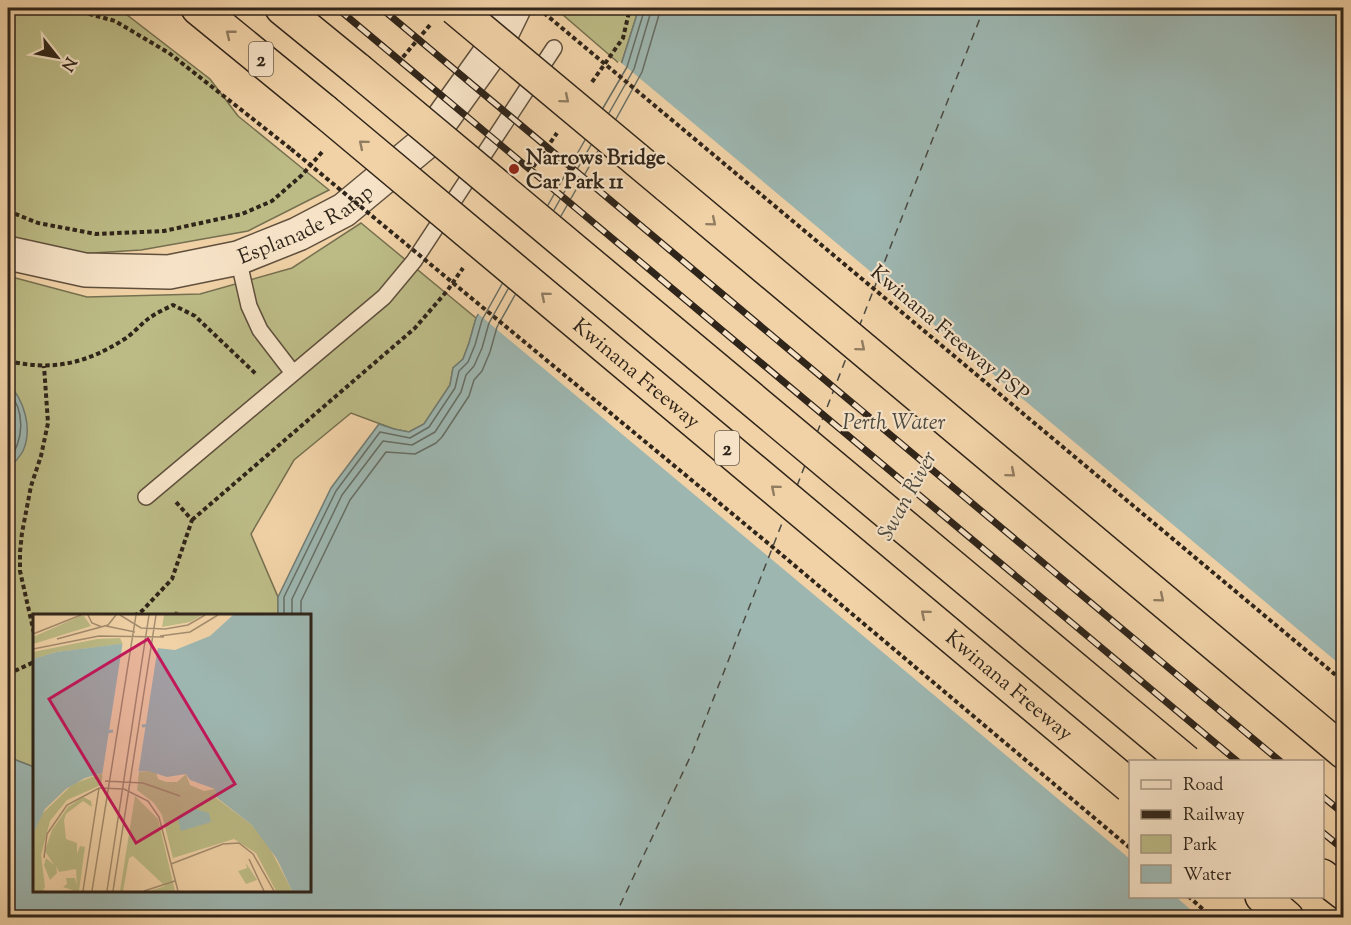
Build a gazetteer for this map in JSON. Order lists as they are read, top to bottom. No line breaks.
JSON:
{"streets":{"highway":["2","Kwinana Freeway"],"street":["Esplanade Ramp"],"path":["Kwinana Freeway PSP"]},"water":["Perth Water","Swan River"],"places":["Narrows Bridge Car Park 11"],"legend":["Road","Railway","Park","Water"],"north":"bottom right"}
